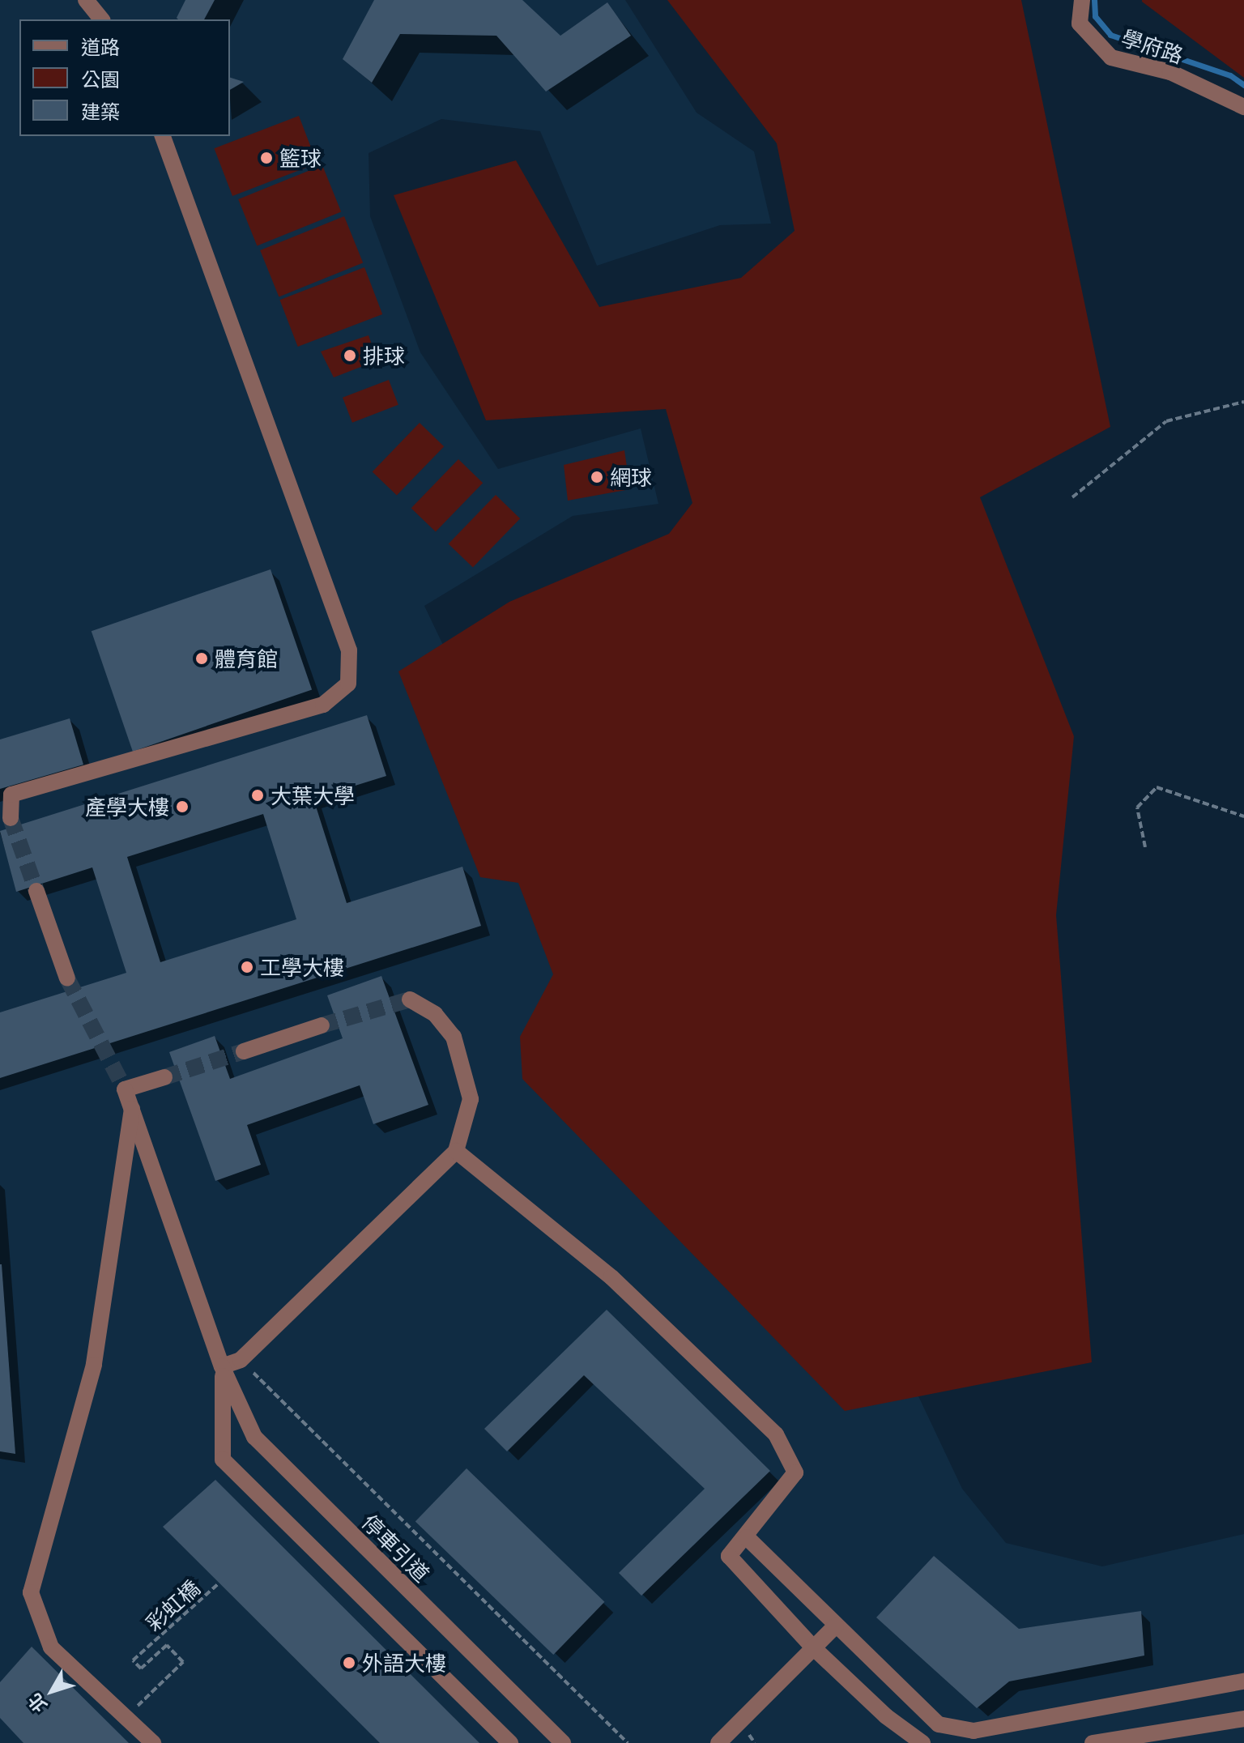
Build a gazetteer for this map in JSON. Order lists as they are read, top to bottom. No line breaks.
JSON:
{"streets":{"street":["學府路","停車引道"],"path":["彩虹橋"]},"places":["籃球","排球","網球","體育館","大葉大學","產學大樓","工學大樓","外語大樓"],"legend":["道路","公園","建築"],"north":"bottom left"}
